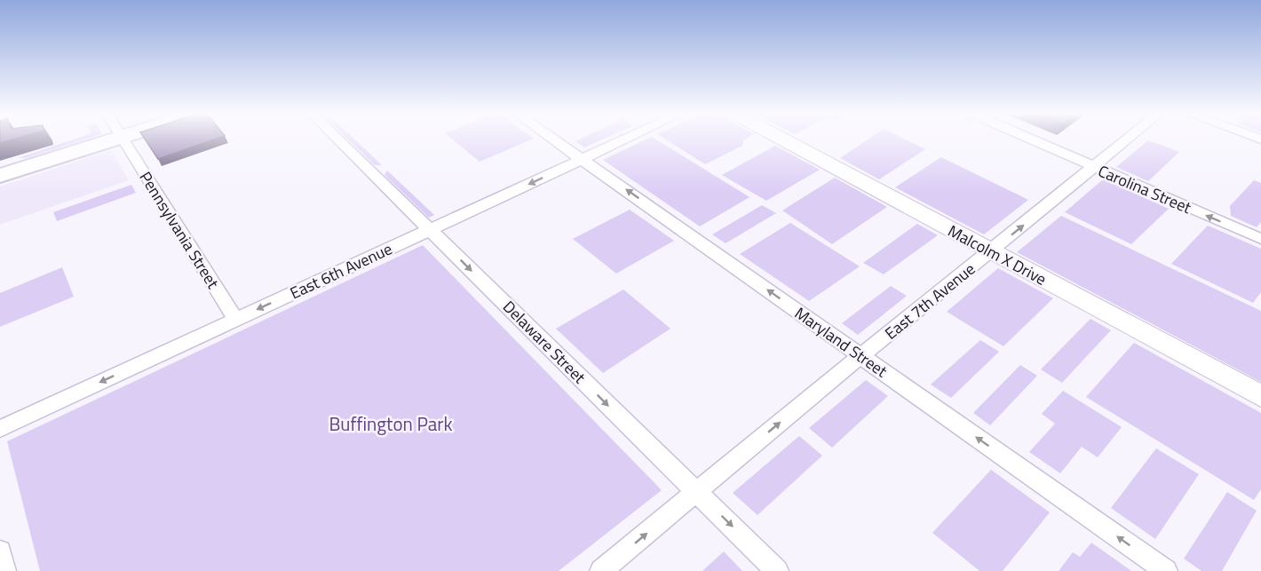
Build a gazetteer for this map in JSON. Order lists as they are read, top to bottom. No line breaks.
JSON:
{"streets":{"street":["Carolina Street","Pennsylvania Street","Malcolm X Drive","East 6th Avenue","East 7th Avenue","Delaware Street","Maryland Street"]},"crossings":[["Carolina Street","East 7th Avenue"],["Pennsylvania Street","East 6th Avenue"],["Malcolm X Drive","East 7th Avenue"],["East 6th Avenue","Delaware Street"],["East 6th Avenue","Maryland Street"],["East 7th Avenue","Delaware Street"],["East 7th Avenue","Maryland Street"]],"one_way":["Carolina Street","East 6th Avenue","East 7th Avenue","Delaware Street","Maryland Street"],"parks":["Buffington Park"]}
